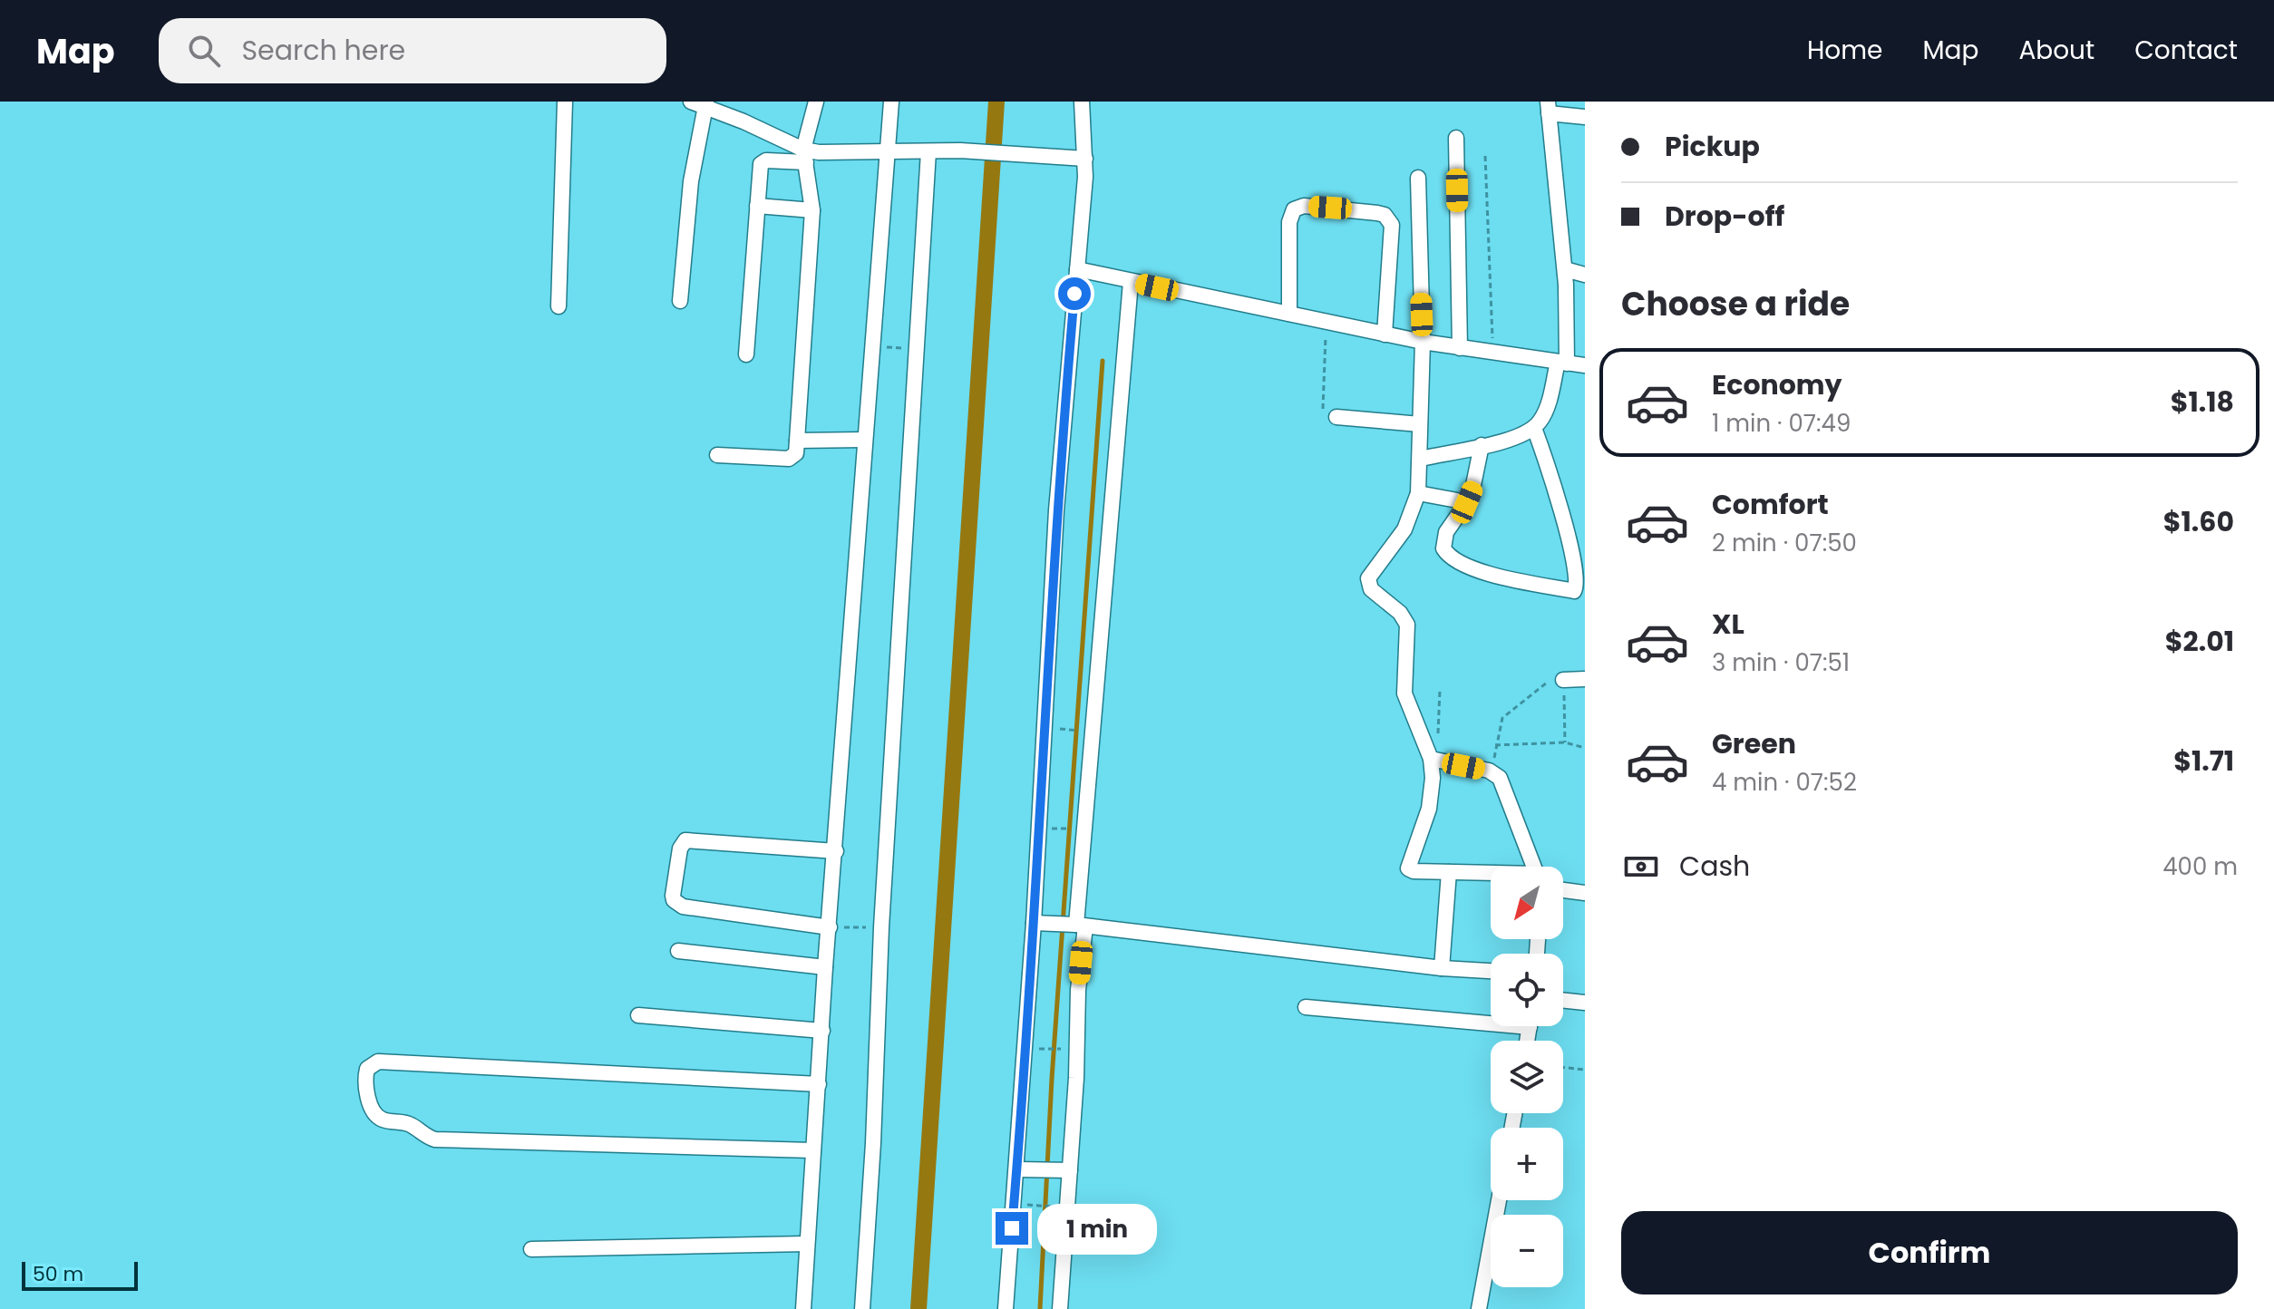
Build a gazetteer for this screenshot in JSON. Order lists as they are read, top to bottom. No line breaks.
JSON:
{"scale_bar":"50 m","north":"bottom left","page":{"header":"Map","search":"Search here","nav":["Home","Map","About","Contact"],"banner":["Pickup","Drop-off"],"heading":"Choose a ride","list":[{"name":"Economy","note":"1 min · 07:49","value":"$1.18"},{"name":"Comfort","note":"2 min · 07:50","value":"$1.60"},{"name":"XL","note":"3 min · 07:51","value":"$2.01"},{"name":"Green","note":"4 min · 07:52","value":"$1.71"}],"pay":["Cash","400 m"],"map_buttons":["+","−"],"buttons":"Confirm","bubble":"1 min","scale":"50 m"}}
